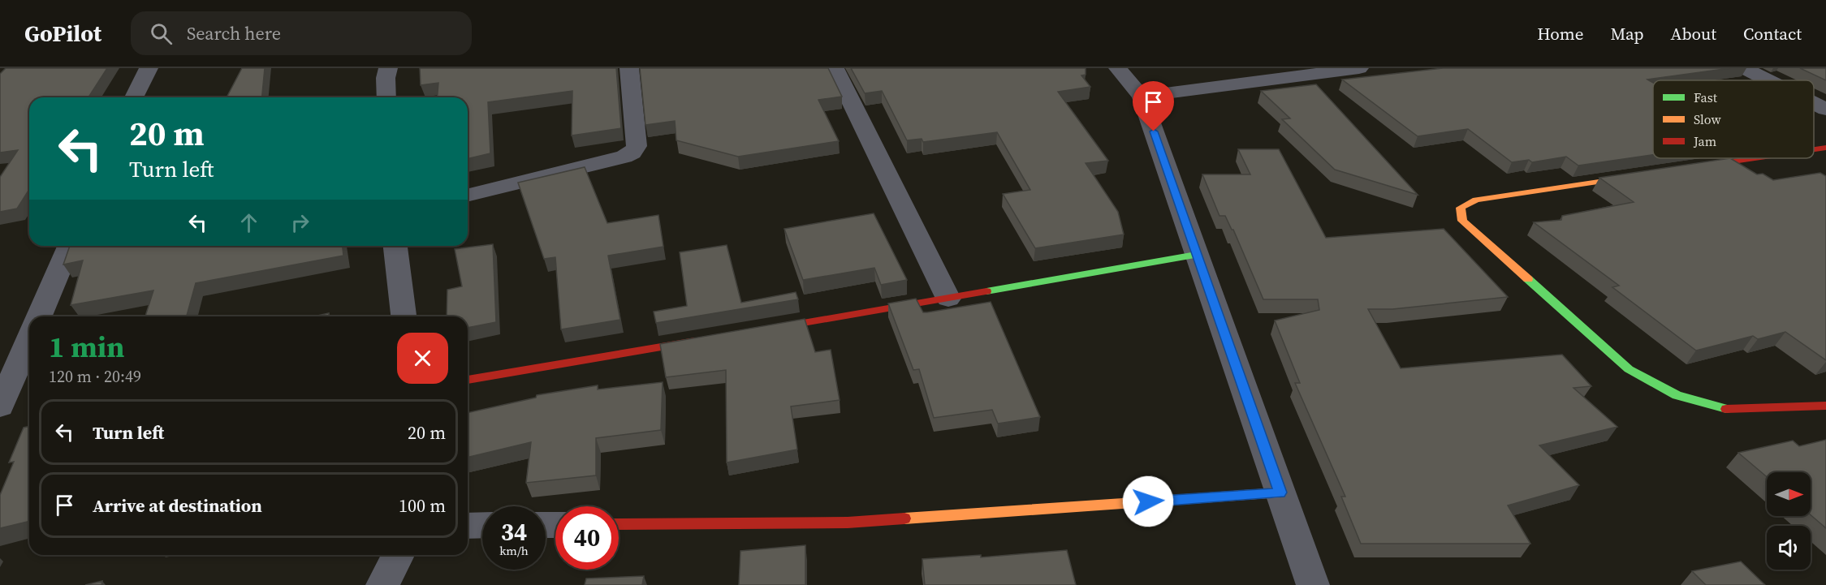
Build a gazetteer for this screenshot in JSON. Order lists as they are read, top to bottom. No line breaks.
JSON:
{"legend":["Fast","Slow","Jam"],"north":"right","page":{"header":"GoPilot","search":"Search here","nav":["Home","Map","About","Contact"],"turn":["20 m","Turn left"],"heading":["1 min","120 m · 20:49"],"list":[{"name":"Turn left","value":"20 m"},{"name":"Arrive at destination","value":"100 m"}],"speed":"34 km/h","limit":"40"}}
